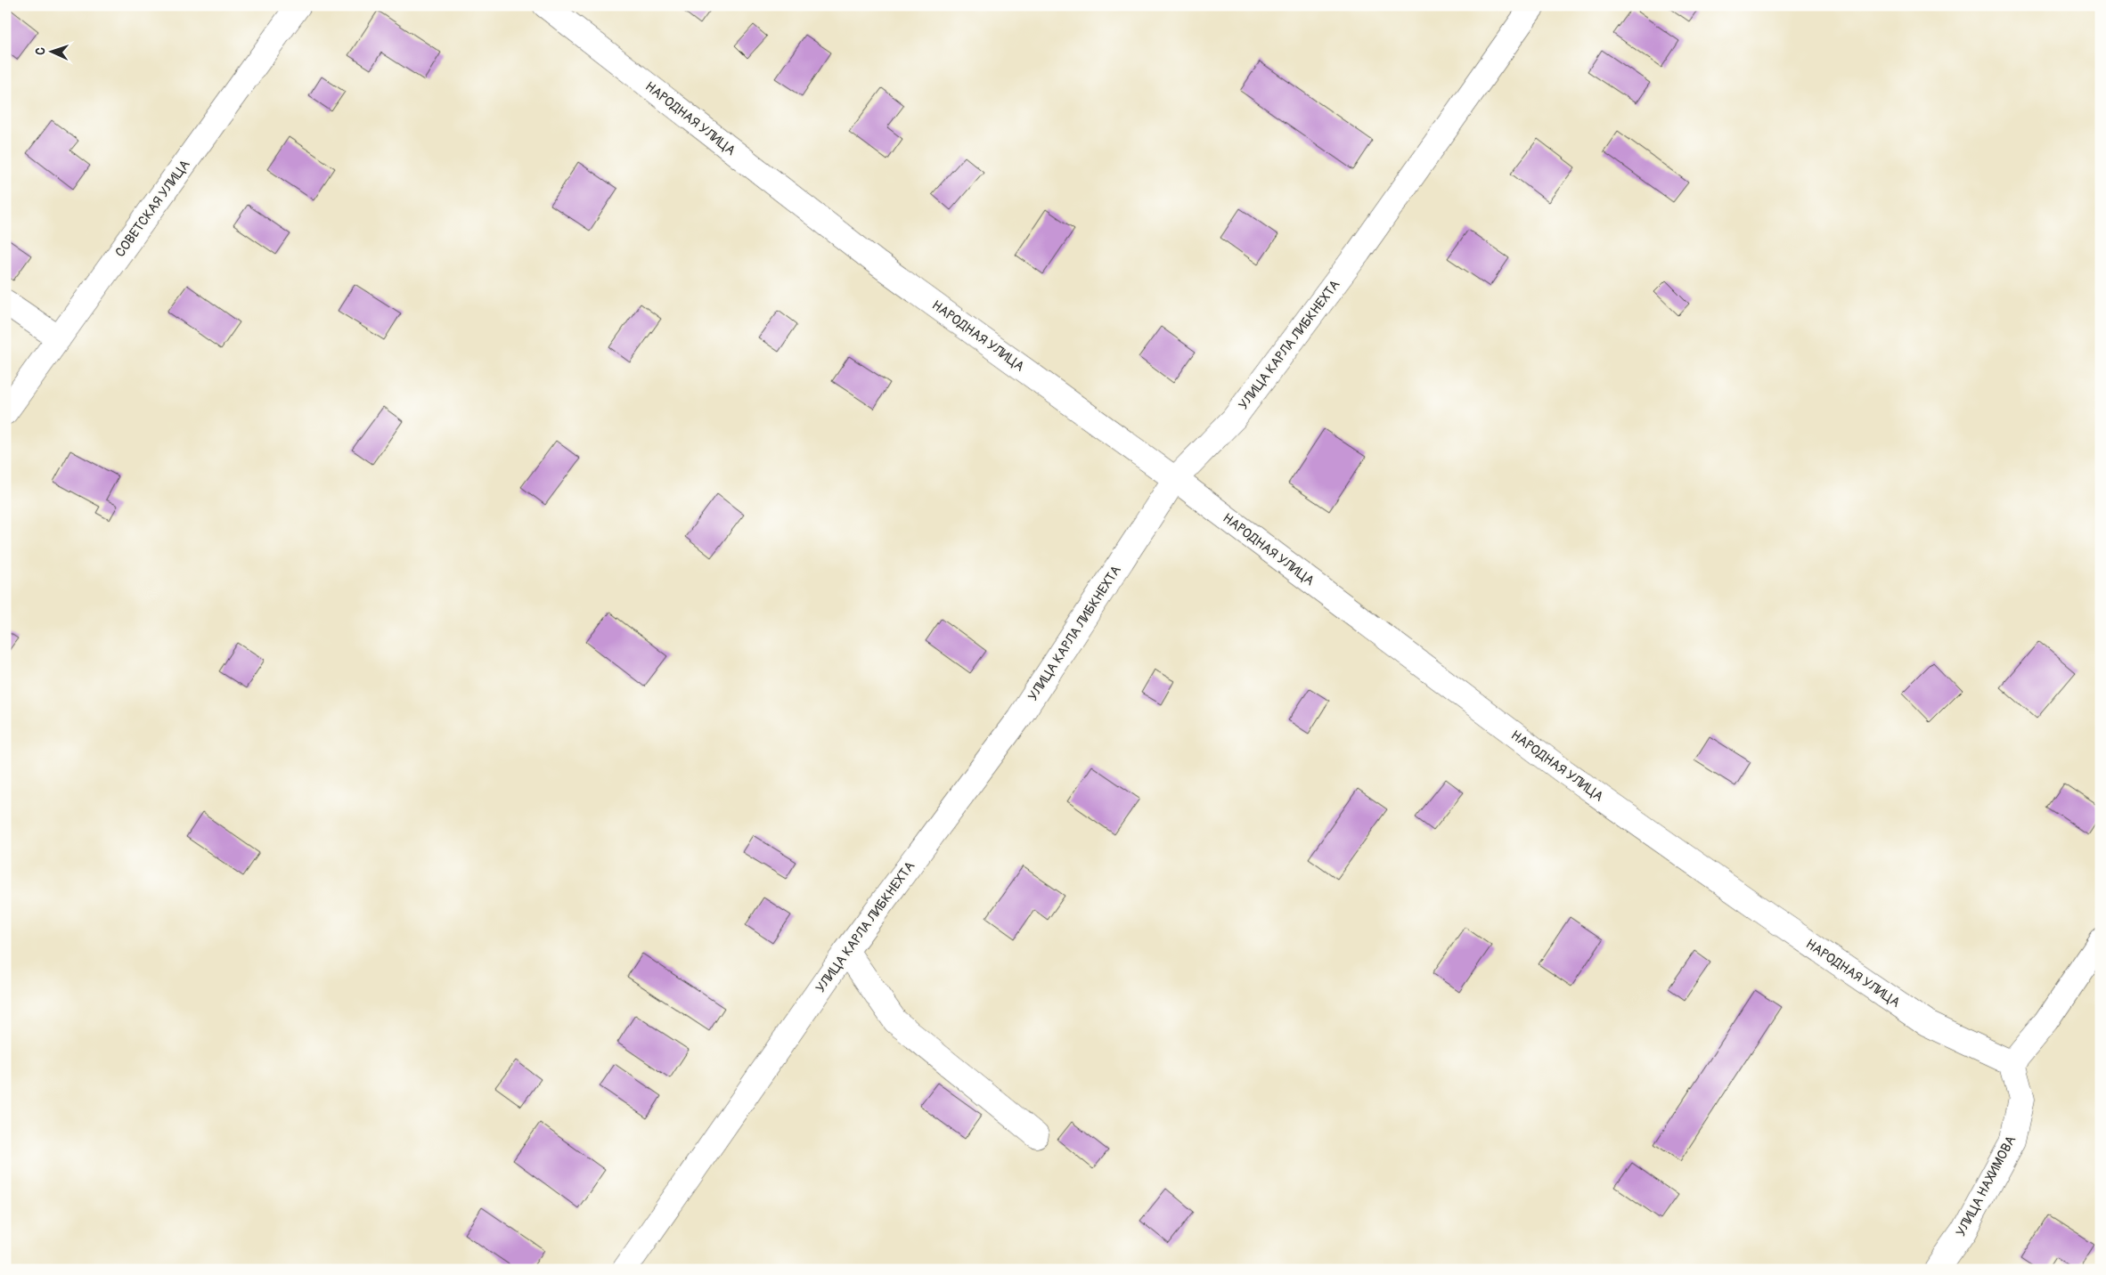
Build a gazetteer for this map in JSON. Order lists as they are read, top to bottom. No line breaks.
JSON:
{"streets":{"street":["НАРОДНАЯ УЛИЦА","СОВЕТСКАЯ УЛИЦА","УЛИЦА КАРЛА ЛИБКНЕХТА","УЛИЦА НАХИМОВА"]},"crossings":[["НАРОДНАЯ УЛИЦА","УЛИЦА КАРЛА ЛИБКНЕХТА"],["НАРОДНАЯ УЛИЦА","УЛИЦА НАХИМОВА"]],"north":"left"}
